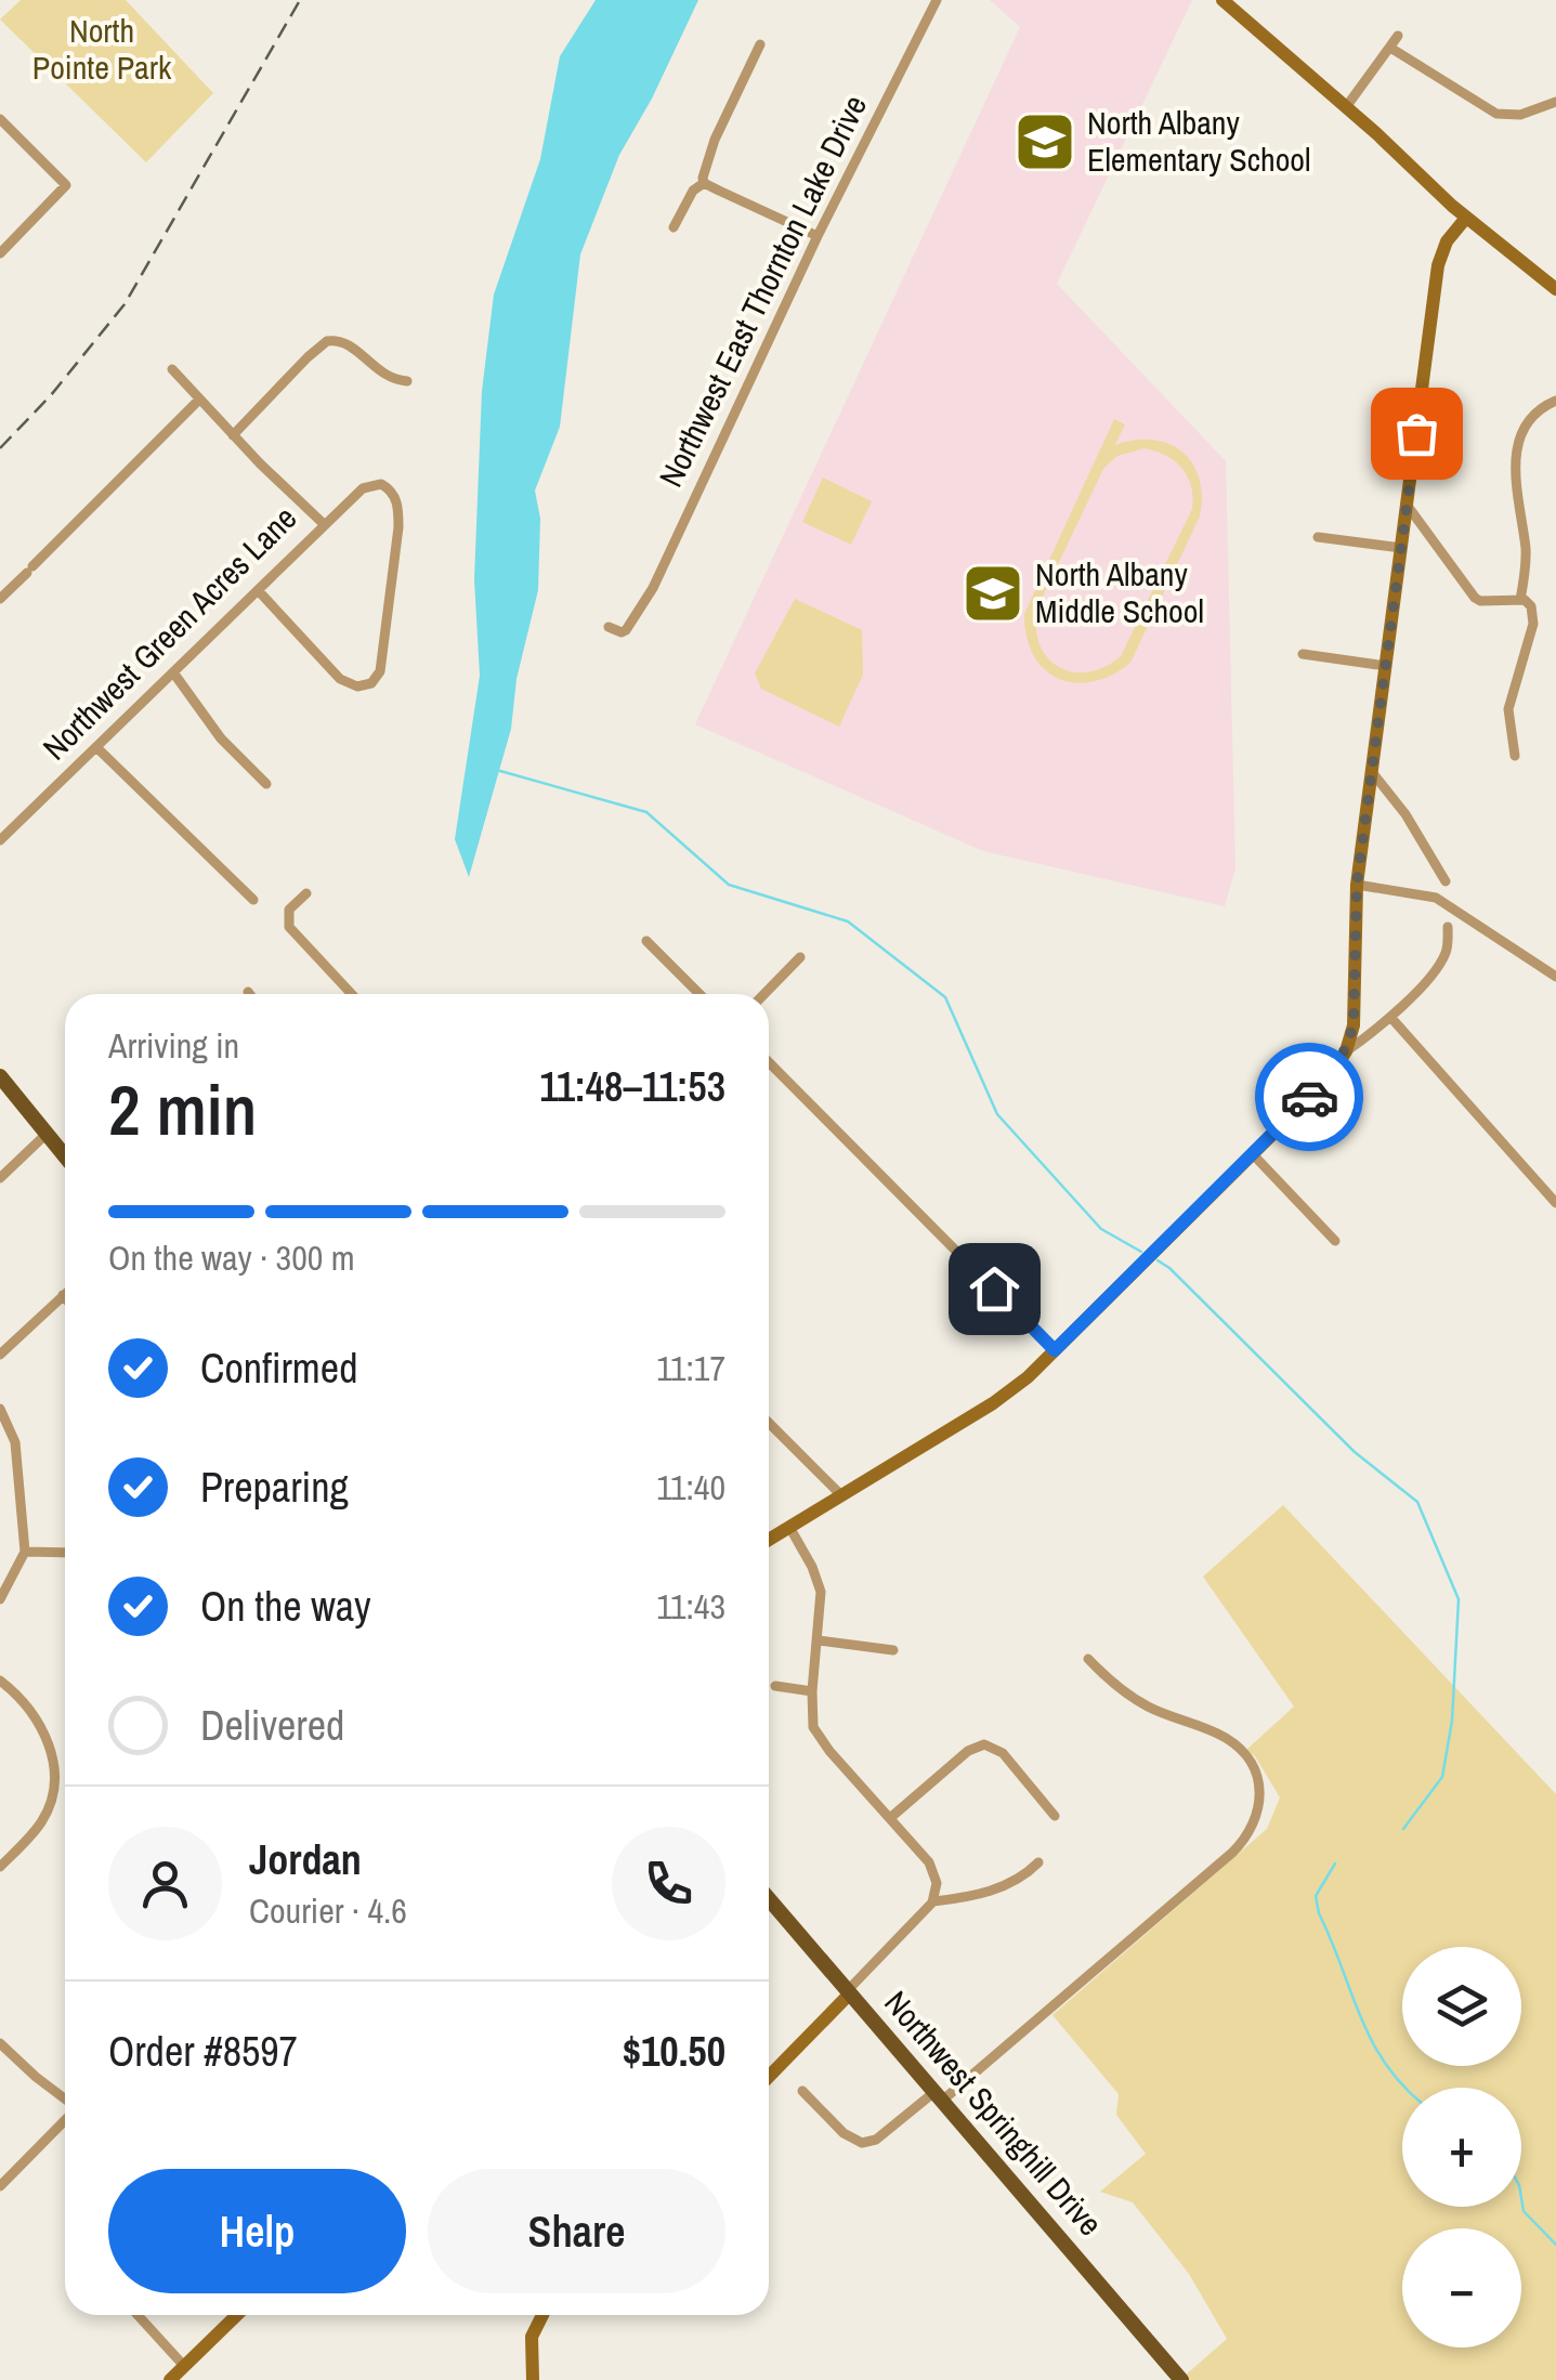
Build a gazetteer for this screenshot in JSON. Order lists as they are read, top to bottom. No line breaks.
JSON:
{"streets":{"main road":["Northwest Springhill Drive"],"street":["Northwest East Thornton Lake Drive","Northwest Green Acres Lane"]},"parks":["North Pointe Park"],"places":{"school or university":["North Albany Elementary School","North Albany Middle School"]},"page":{"heading":["2 min","Arriving in","11:48–11:53"],"panel":["Jordan","Courier · 4.6","Order #8597","$10.50"],"bar":"On the way · 300 m","list":[["Confirmed","11:17"],["Preparing","11:40"],["On the way","11:43"],"Delivered"],"map_buttons":["+","−"],"buttons":["Help","Share"]}}
